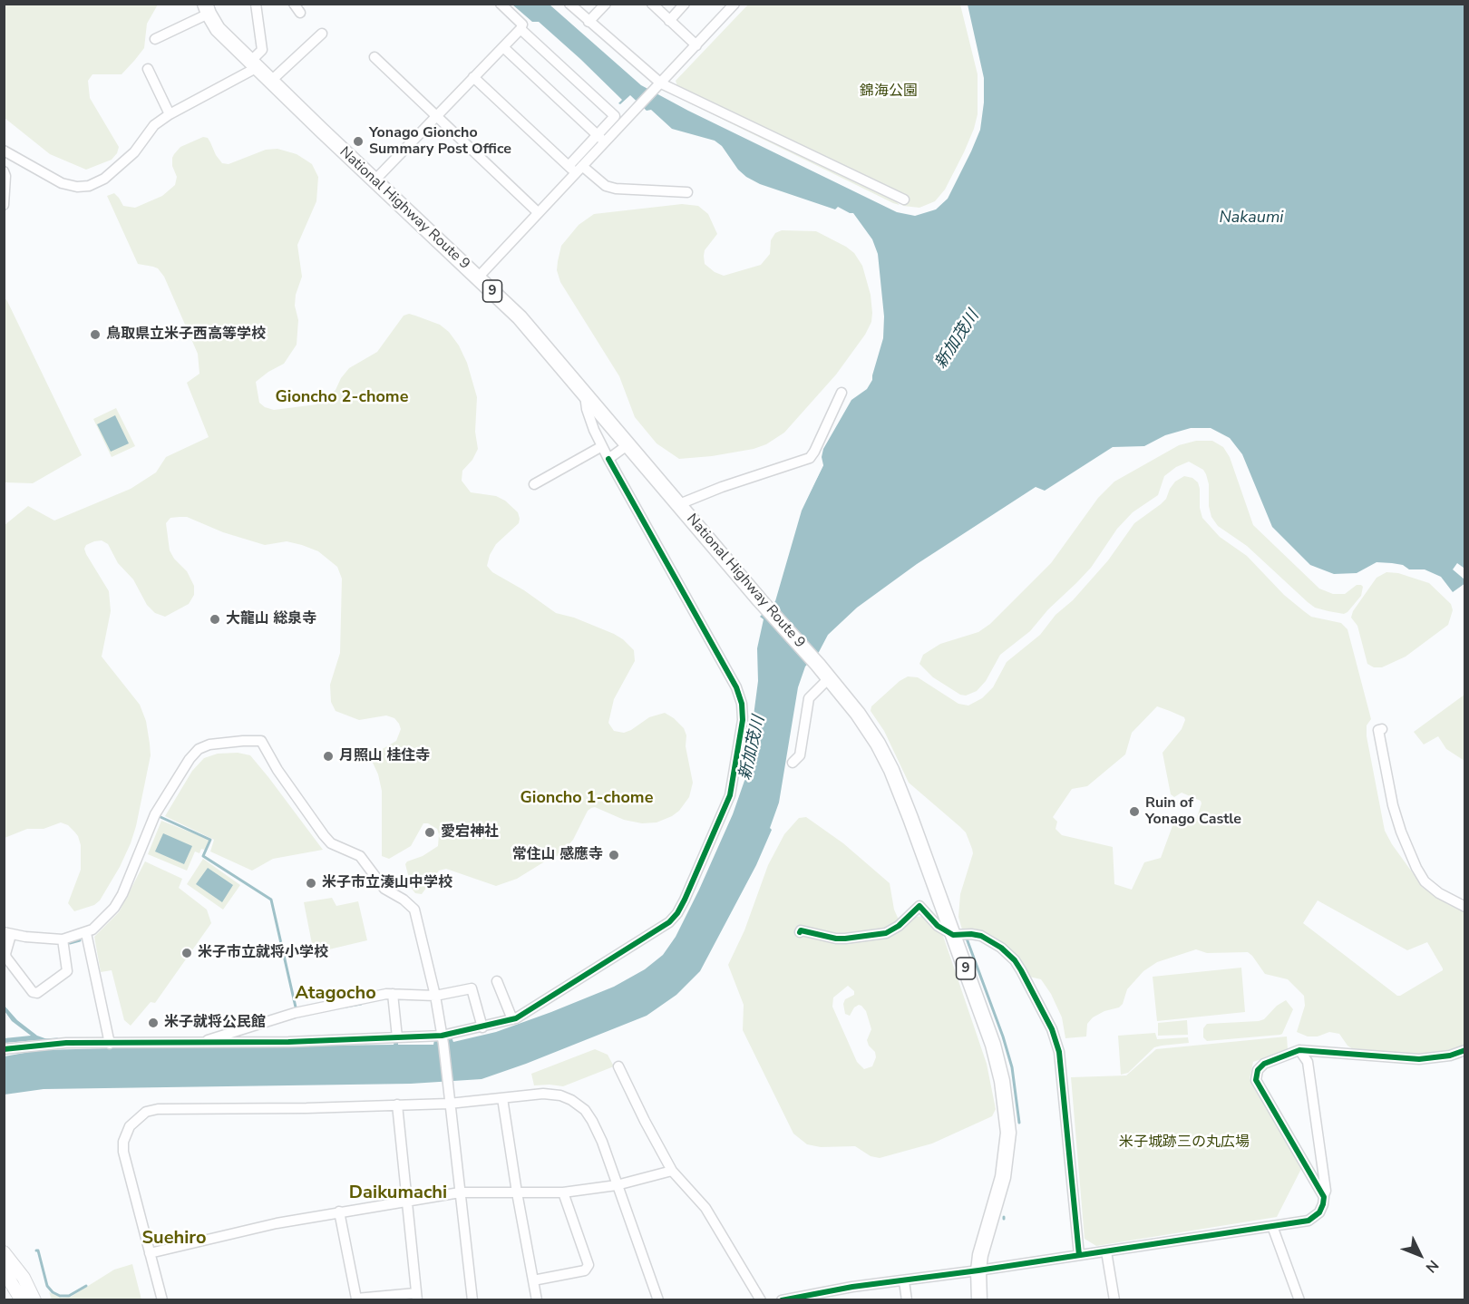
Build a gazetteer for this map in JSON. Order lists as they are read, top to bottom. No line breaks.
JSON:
{"streets":{"highway":["National Highway Route 9","9"]},"districts":["Gioncho 2-chome","Gioncho 1-chome","Atagocho","Daikumachi","Suehiro"],"water":["Nakaumi","新加茂川"],"parks":["錦海公園","米子城跡三の丸広場"],"places":["Yonago Gioncho Summary Post Office","鳥取県立米子西高等学校","大龍山 総泉寺","月照山 桂住寺","Ruin of Yonago Castle","愛宕神社","常住山 感應寺","米子市立湊山中学校","米子市立就将小学校","米子就将公民館"],"north":"bottom right"}
